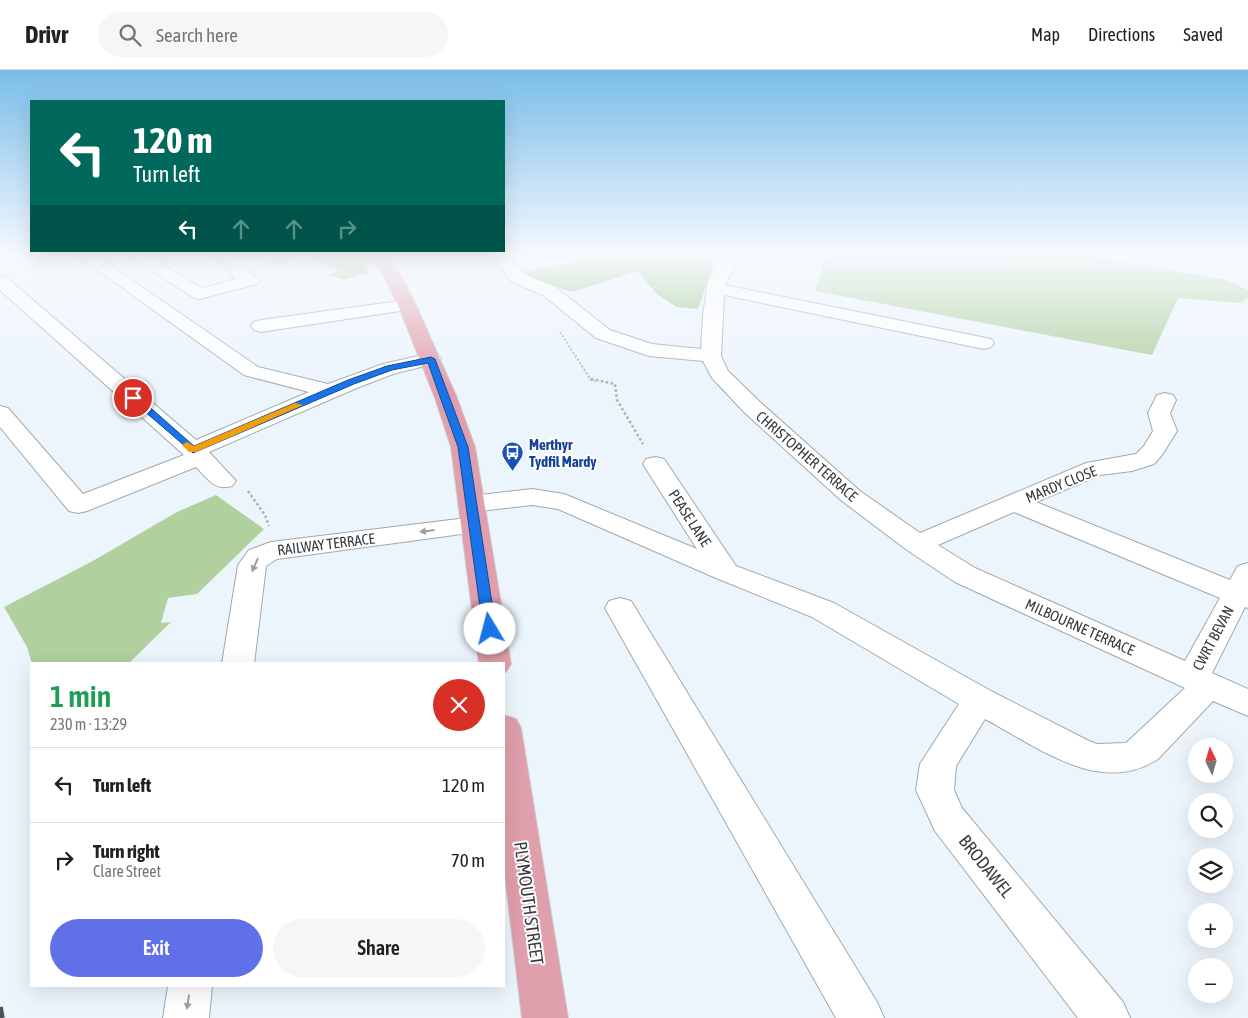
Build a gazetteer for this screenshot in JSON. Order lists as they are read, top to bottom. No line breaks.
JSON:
{"streets":{"main road":["PLYMOUTH STREET"],"street":["CHRISTOPHER TERRACE","MARDY CLOSE","PEASE LANE","RAILWAY TERRACE","MILBOURNE TERRACE","CWRT BEVAN","BRODAWEL"]},"crossings":[["CHRISTOPHER TERRACE","MARDY CLOSE"],["CHRISTOPHER TERRACE","MILBOURNE TERRACE"],["MARDY CLOSE","MILBOURNE TERRACE"],["PEASE LANE","RAILWAY TERRACE"],["RAILWAY TERRACE","CWRT BEVAN"],["RAILWAY TERRACE","BRODAWEL"],["MILBOURNE TERRACE","CWRT BEVAN"],["CWRT BEVAN","BRODAWEL"]],"places":{"bus stop":["Merthyr Tydfil Mardy"]},"north":"top","page":{"header":"Drivr","search":"Search here","nav":["Map","Directions","Saved"],"turn":["120 m","Turn left"],"heading":["1 min","230 m · 13:29"],"map_buttons":["+","−"],"list":[{"name":"Turn left","value":"120 m"},{"name":"Turn right","note":"Clare Street","value":"70 m"}],"buttons":["Exit","Share"]}}
